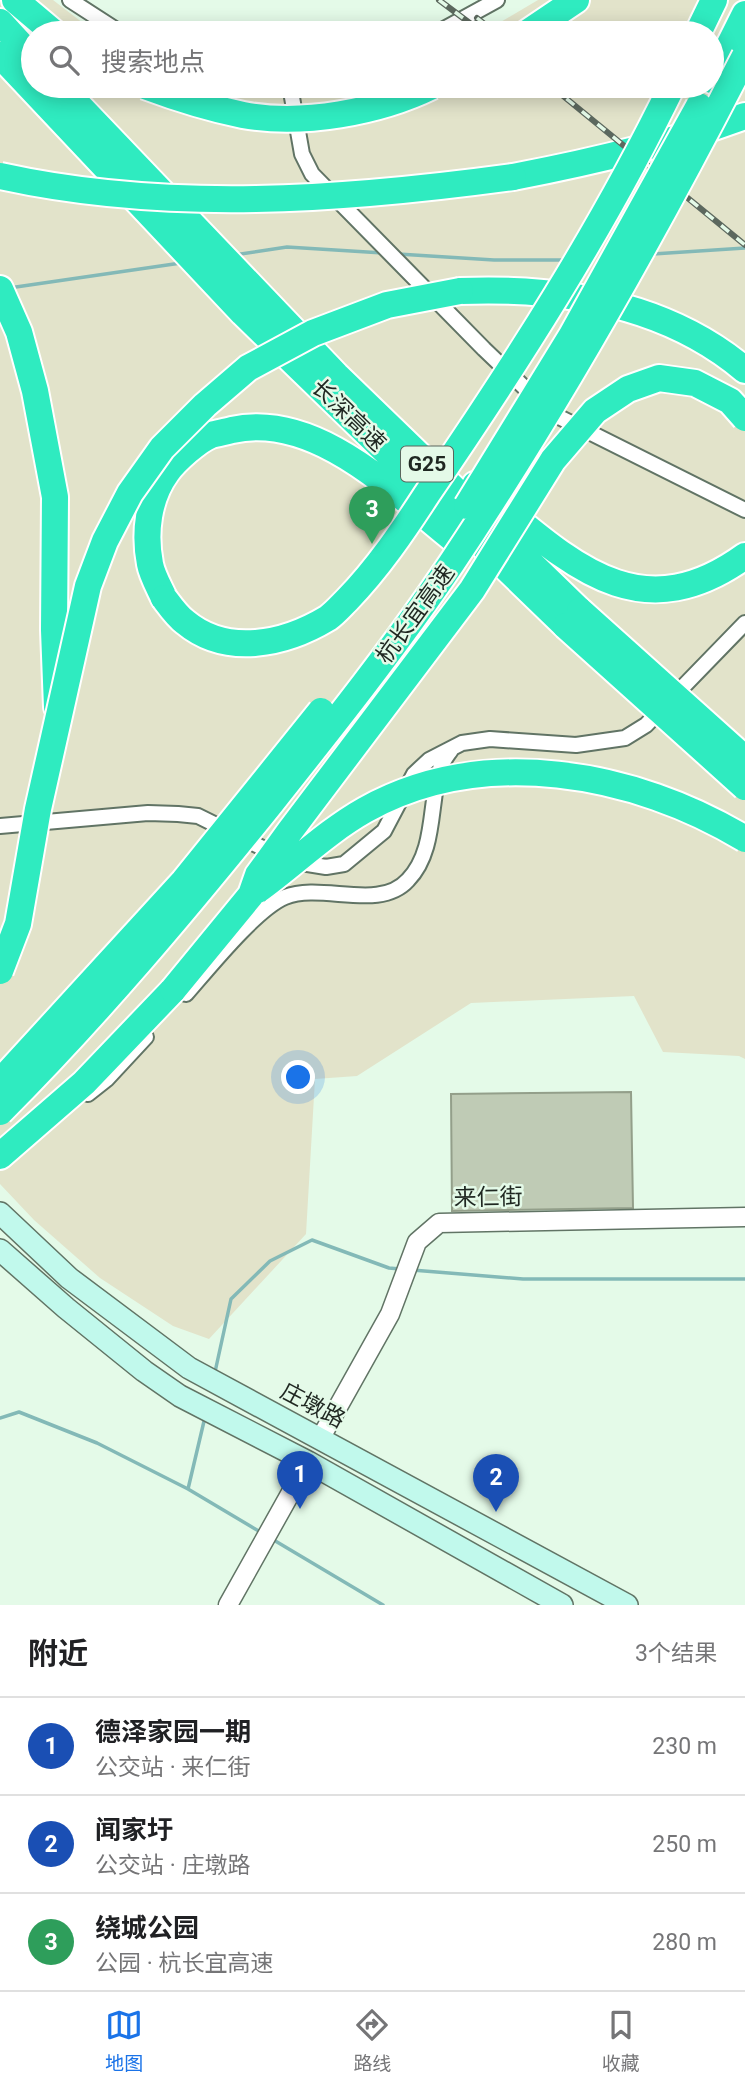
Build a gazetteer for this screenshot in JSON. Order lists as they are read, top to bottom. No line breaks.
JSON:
{"streets":{"highway":["长深高速","G25","杭长宜高速"],"main road":["庄墩路"],"street":["来仁街"]},"crossings":[["来仁街","庄墩路"]],"page":{"search":"搜索地点","pins":["3","1","2"],"heading":["附近","3个结果"],"list":[{"mark":"1","name":"德泽家园一期","note":"公交站 · 来仁街","value":"230 m"},{"mark":"2","name":"闻家圩","note":"公交站 · 庄墩路","value":"250 m"},{"mark":"3","name":"绕城公园","note":"公园 · 杭长宜高速","value":"280 m"}],"nav":["地图","路线","收藏"]}}
